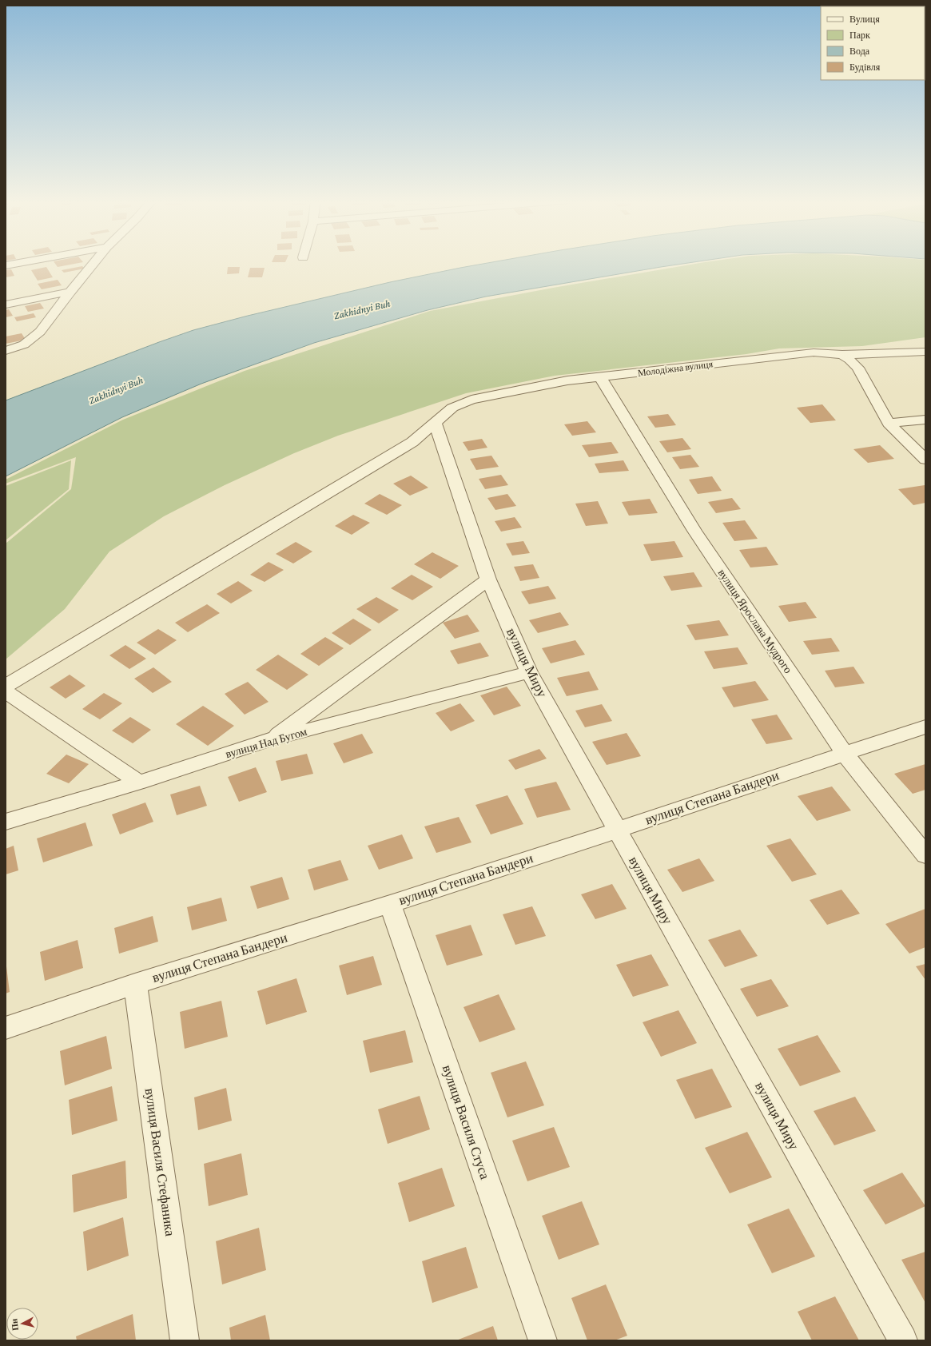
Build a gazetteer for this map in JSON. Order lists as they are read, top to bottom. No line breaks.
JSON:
{"streets":{"street":["Молодіжна вулиця","вулиця Ярослава Мудрого","вулиця Миру","вулиця Над Бугом","вулиця Степана Бандери","вулиця Василя Стуса","вулиця Василя Стефаника"]},"crossings":[["Молодіжна вулиця","вулиця Ярослава Мудрого"],["Молодіжна вулиця","вулиця Миру"],["вулиця Ярослава Мудрого","вулиця Степана Бандери"],["вулиця Миру","вулиця Над Бугом"],["вулиця Миру","вулиця Степана Бандери"],["вулиця Степана Бандери","вулиця Василя Стуса"],["вулиця Степана Бандери","вулиця Василя Стефаника"]],"water":["Zakhidnyi Buh"],"legend":["Вулиця","Парк","Вода","Будівля"],"north":"left"}
